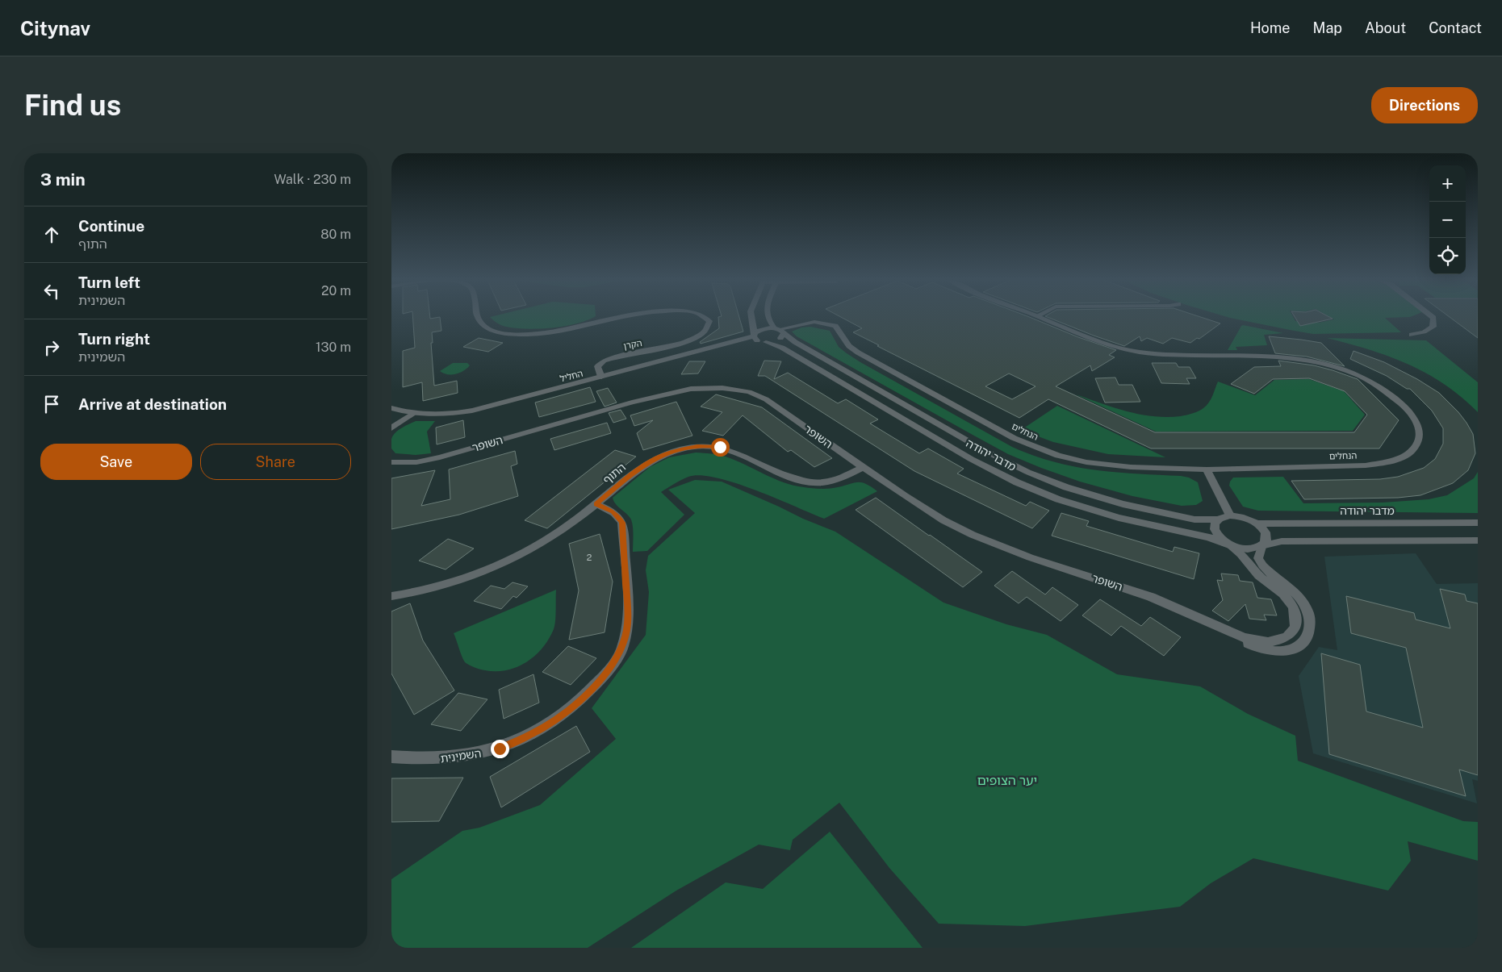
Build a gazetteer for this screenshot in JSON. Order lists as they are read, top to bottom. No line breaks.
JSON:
{"streets":{"street":["הקרן","החליל","הנחלים","השופר","מדבר יהודה","התוף","השמינית"]},"crossings":[["הקרן","החליל"],["החליל","הנחלים"],["החליל","מדבר יהודה"],["הנחלים","מדבר יהודה"],["השופר","מדבר יהודה"],["השופר","התוף"],["התוף","השמינית"]],"parks":["יער הצופים"],"house_numbers":["2"],"page":{"header":"Citynav","nav":["Home","Map","About","Contact"],"buttons":["Directions",["Save","Share"]],"title":"Find us","heading":["3 min","Walk · 230 m"],"map_buttons":["+","−"],"list":[["Continue","התוף","80 m"],["Turn left","השמינית","20 m"],["Turn right","השמינית","130 m"],"Arrive at destination"]}}
